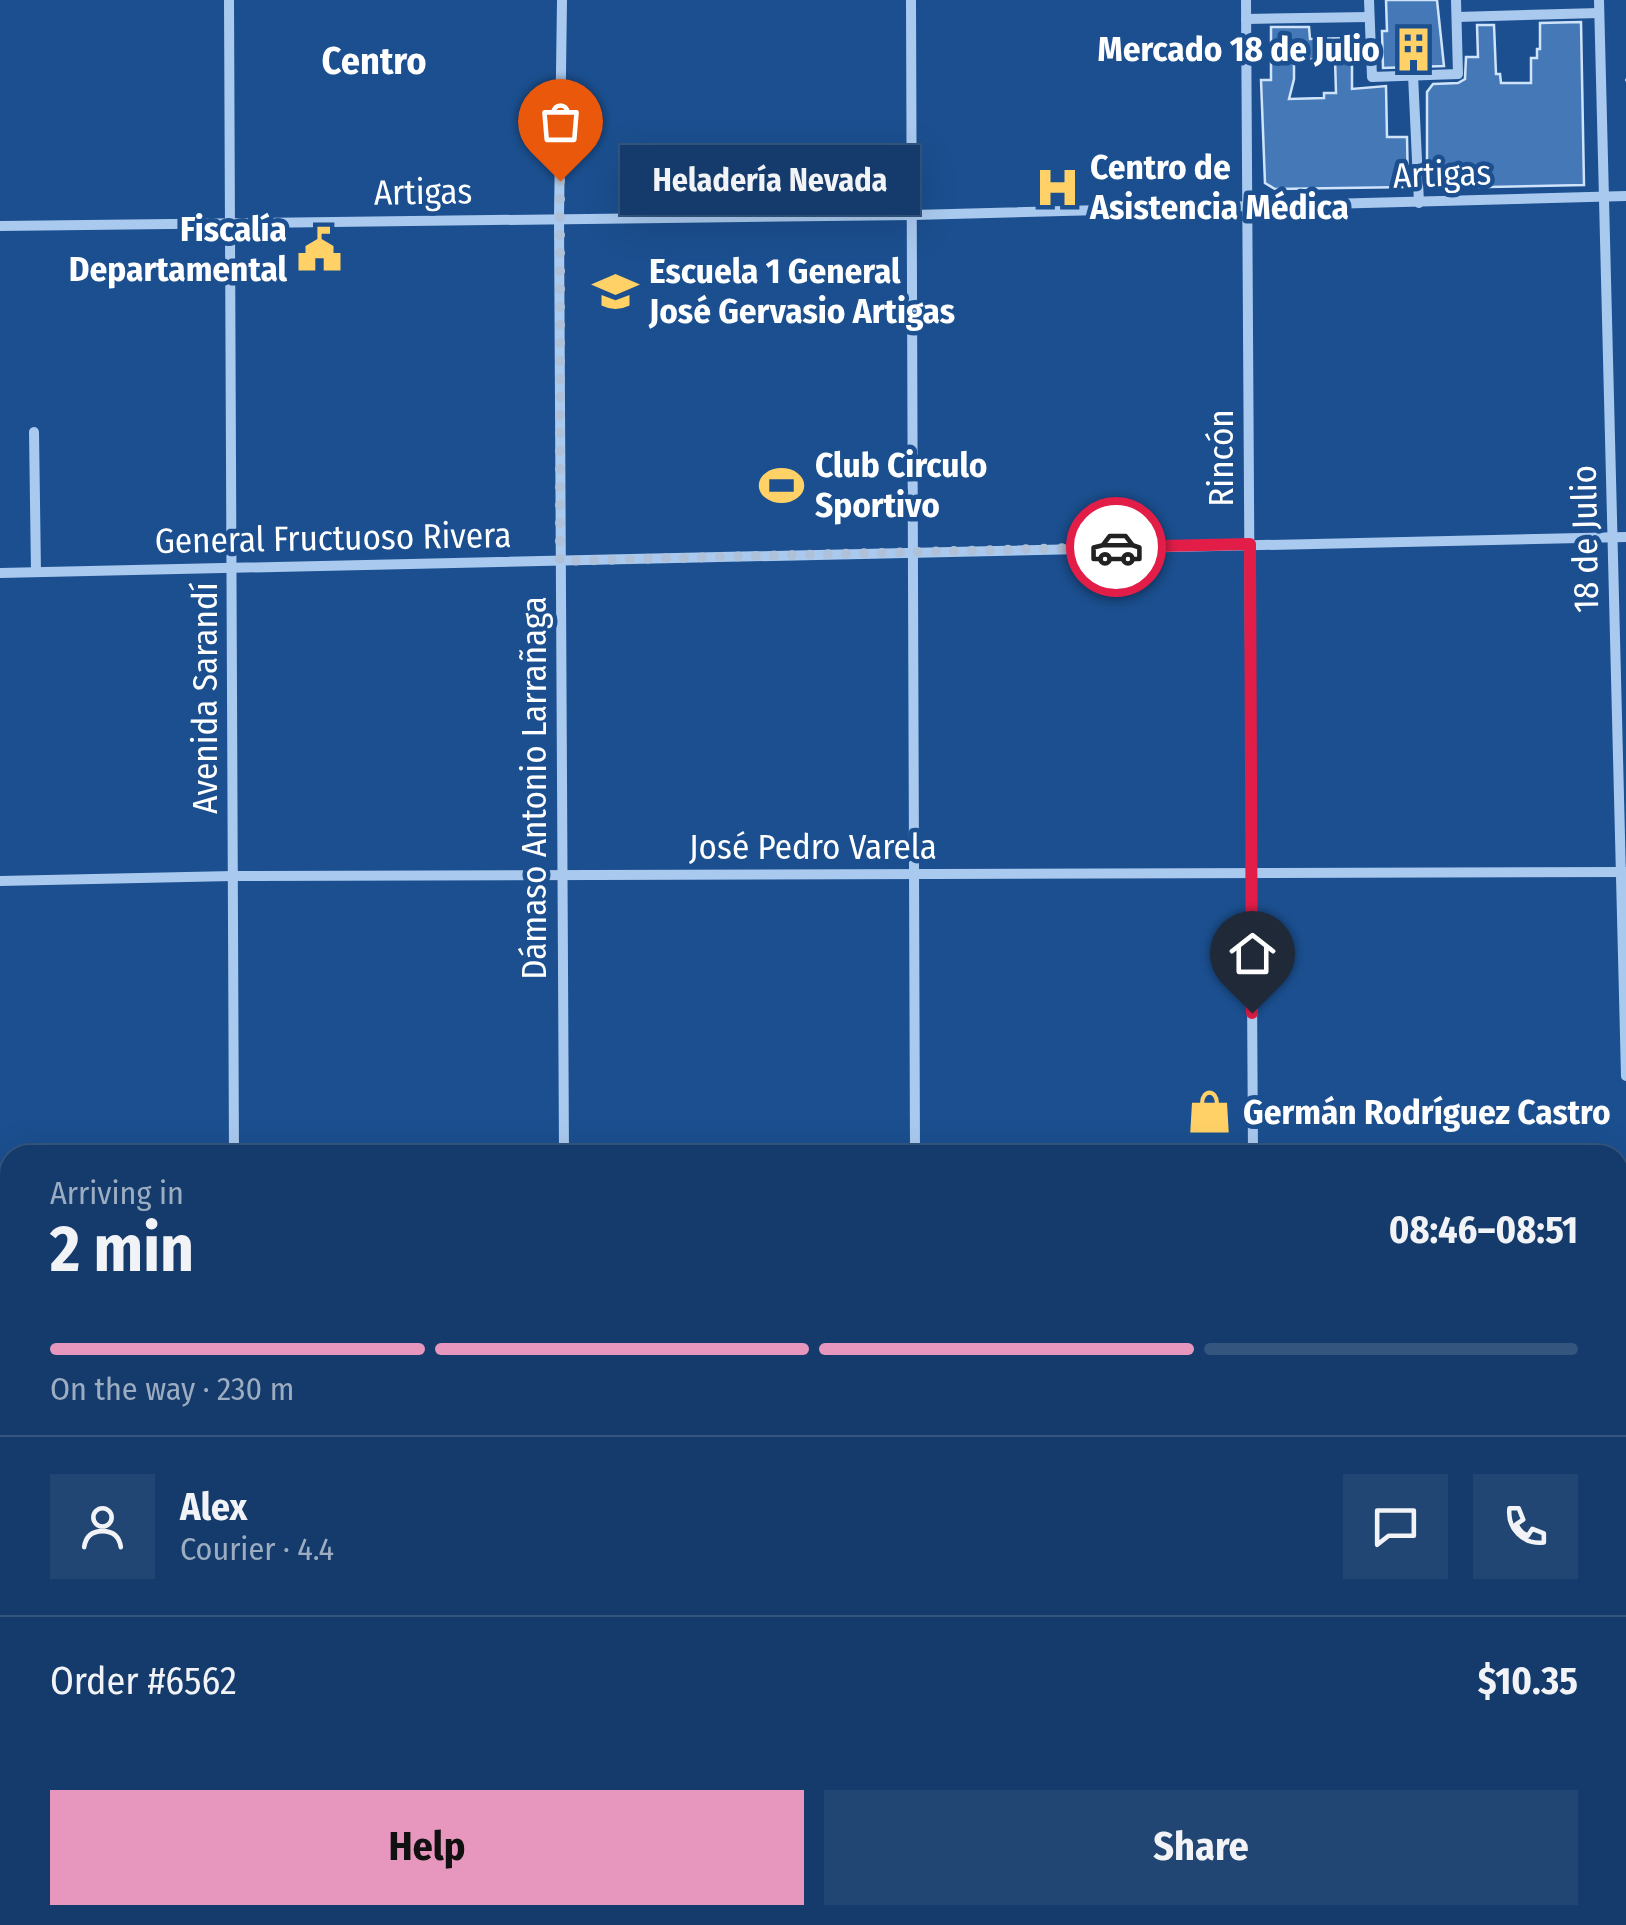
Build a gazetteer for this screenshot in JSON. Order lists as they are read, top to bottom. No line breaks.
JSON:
{"streets":{"street":["Artigas","Rincón","General Fructuoso Rivera","18 de Julio","Avenida Sarandí","Dámaso Antonio Larrañaga","José Pedro Varela"]},"crossings":[["Artigas","Rincón"],["Artigas","18 de Julio"],["Artigas","Avenida Sarandí"],["Artigas","Dámaso Antonio Larrañaga"],["Rincón","General Fructuoso Rivera"],["Rincón","José Pedro Varela"],["General Fructuoso Rivera","18 de Julio"],["General Fructuoso Rivera","Avenida Sarandí"],["General Fructuoso Rivera","Dámaso Antonio Larrañaga"],["18 de Julio","José Pedro Varela"],["Avenida Sarandí","José Pedro Varela"],["Dámaso Antonio Larrañaga","José Pedro Varela"]],"districts":["Centro"],"places":{"building":["Mercado 18 de Julio"],"other":["Heladería Nevada"],"hospital":["Centro de Asistencia Médica"],"public building":["Fiscalía Departamental"],"school or university":["Escuela 1 General José Gervasio Artigas"],"sports":["Club Circulo Sportivo"],"shop":["Germán Rodríguez Castro"]},"page":{"bubble":"Heladería Nevada","heading":["2 min","Arriving in","08:46–08:51"],"panel":["Alex","Courier · 4.4","Order #6562","$10.35"],"bar":"On the way · 230 m","buttons":["Help","Share"]}}
